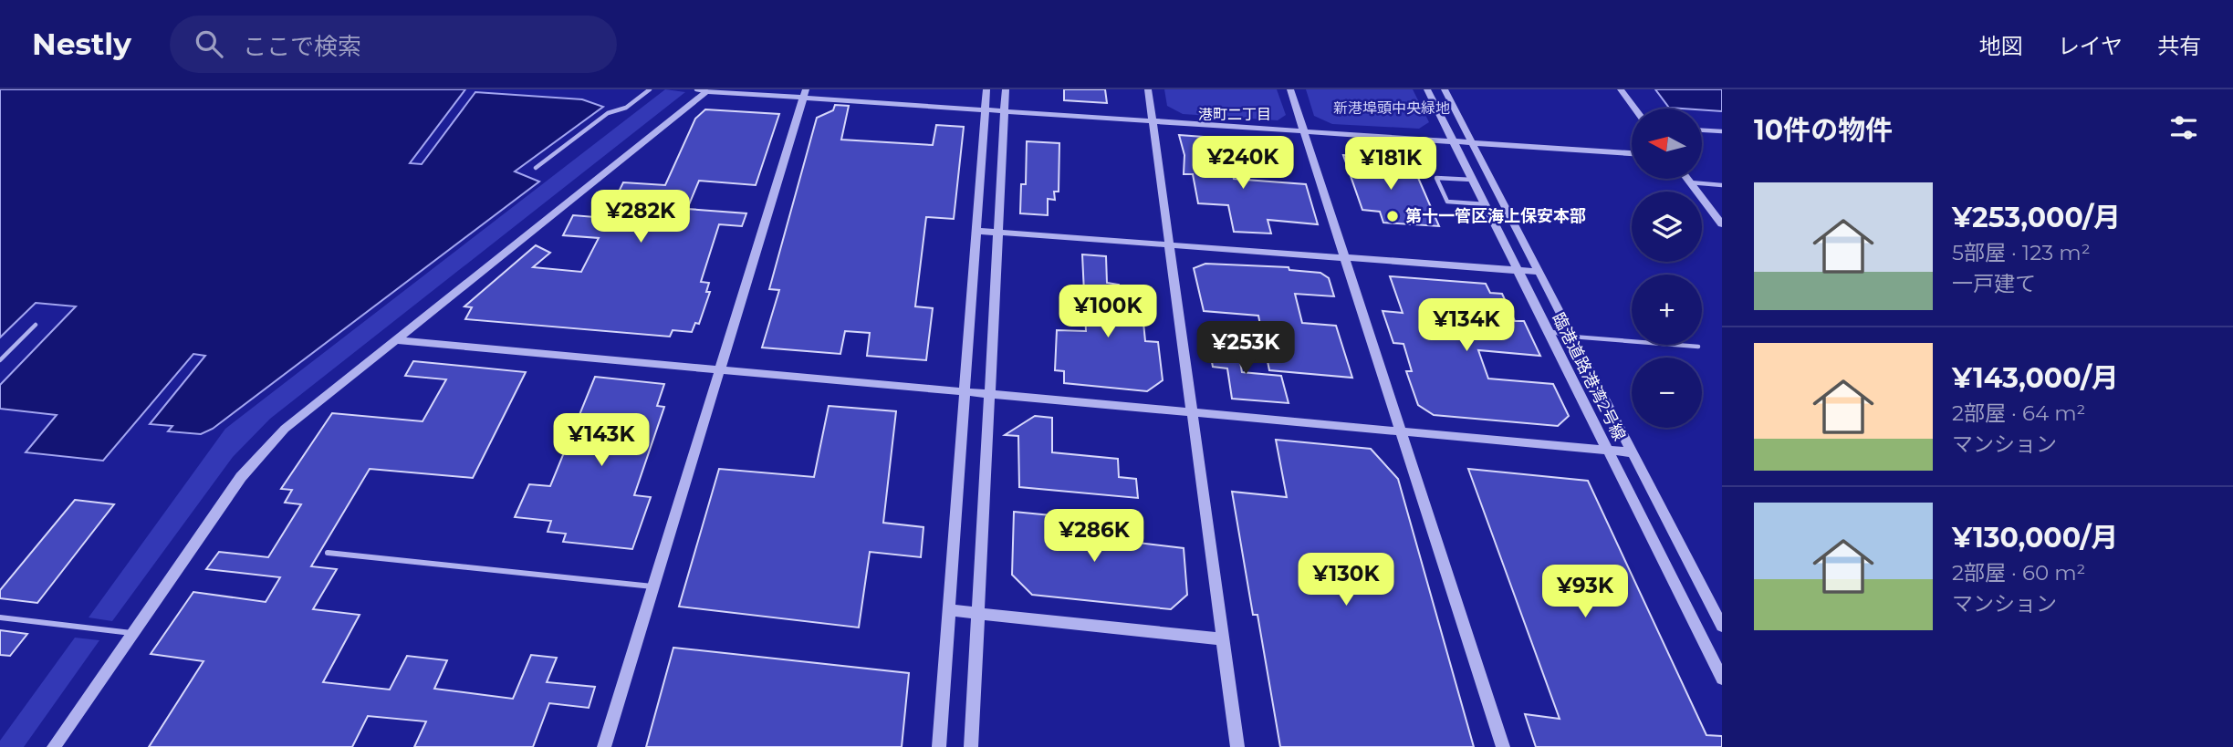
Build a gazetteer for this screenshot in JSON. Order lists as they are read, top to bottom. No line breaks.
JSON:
{"streets":{"street":["臨港道路港湾2号線"]},"districts":["港町二丁目"],"parks":["新港埠頭中央緑地"],"places":["第十一管区海上保安本部"],"north":"left","page":{"header":"Nestly","search":"ここで検索","nav":["地図","レイヤ","共有"],"heading":"10件の物件","map_buttons":["+","−"],"price":["¥240K","¥181K","¥282K","¥100K","¥134K","¥253K","¥143K","¥286K","¥130K","¥93K"],"list":[{"name":"¥253,000/月","note":"5部屋 · 123 m² · 一戸建て"},{"name":"¥143,000/月","note":"2部屋 · 64 m² · マンション"},{"name":"¥130,000/月","note":"2部屋 · 60 m² · マンション"}]}}
